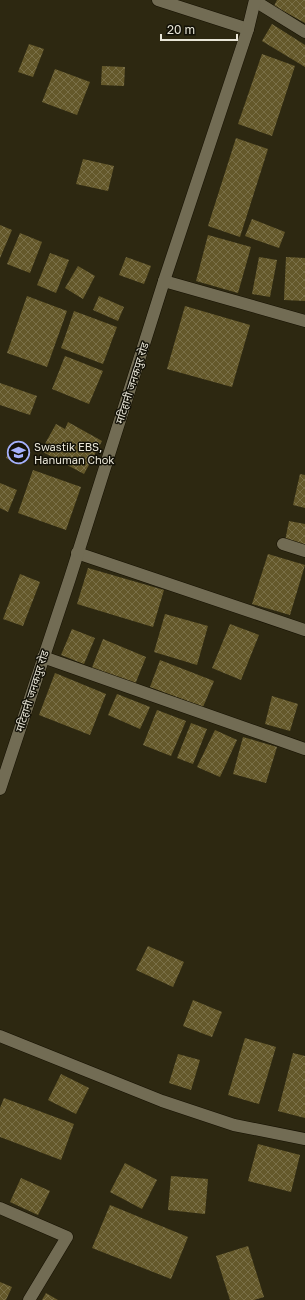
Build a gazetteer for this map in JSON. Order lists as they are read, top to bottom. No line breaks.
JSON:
{"streets":{"street":["मटिहानी जनकपुर रोड"]},"places":{"school or university":["Swastik EBS, Hanuman Chok"]},"scale_bar":"20 m"}
